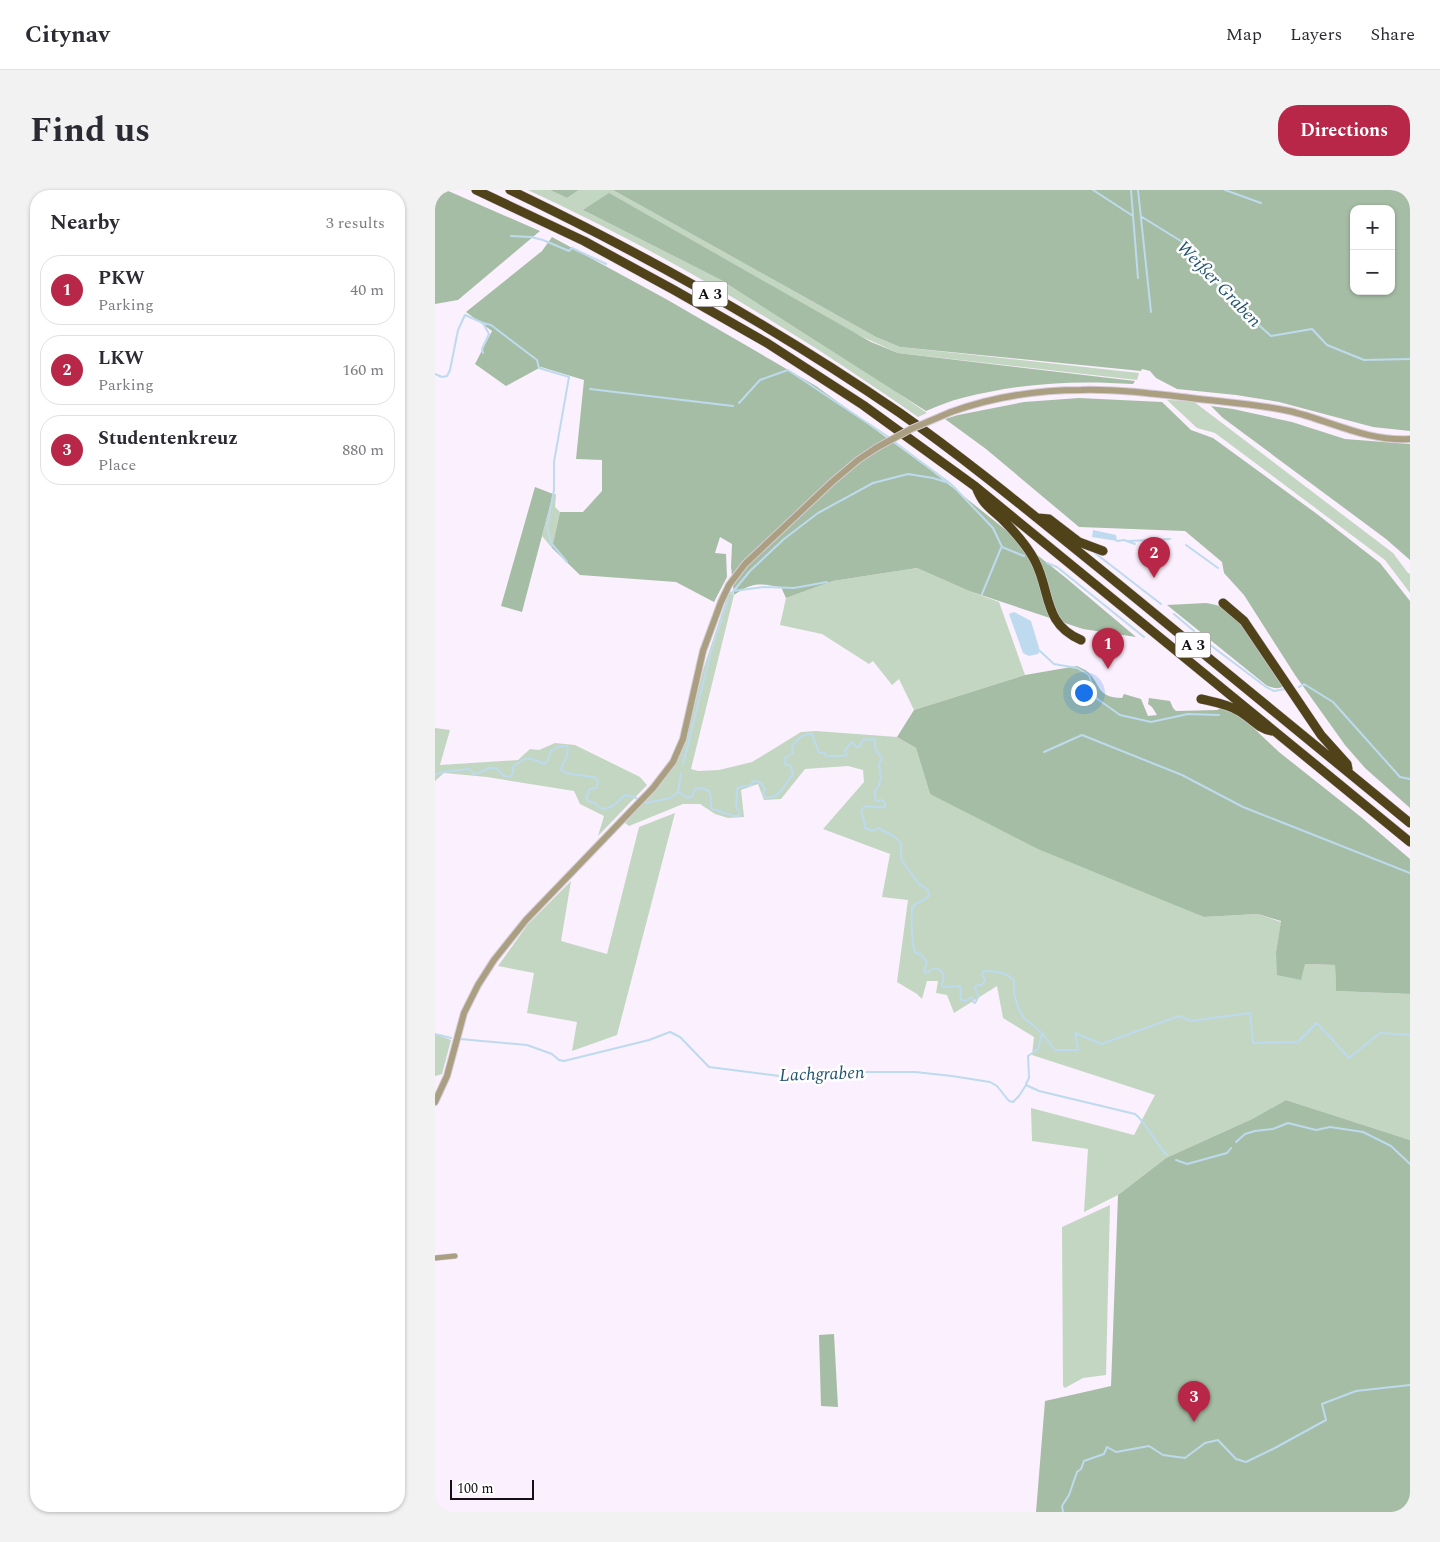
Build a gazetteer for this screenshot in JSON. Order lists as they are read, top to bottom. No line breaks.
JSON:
{"streets":{"highway":["A 3"]},"water":["Weißer Graben","Lachgraben"],"scale_bar":"100 m","page":{"header":"Citynav","nav":["Map","Layers","Share"],"title":"Find us","buttons":"Directions","heading":["Nearby","3 results"],"map_buttons":["+","−"],"list":[{"mark":"1","name":"PKW","note":"Parking","value":"40 m"},{"mark":"2","name":"LKW","note":"Parking","value":"160 m"},{"mark":"3","name":"Studentenkreuz","note":"Place","value":"880 m"}],"pins":["2","1","3"],"scale":"100 m"}}
